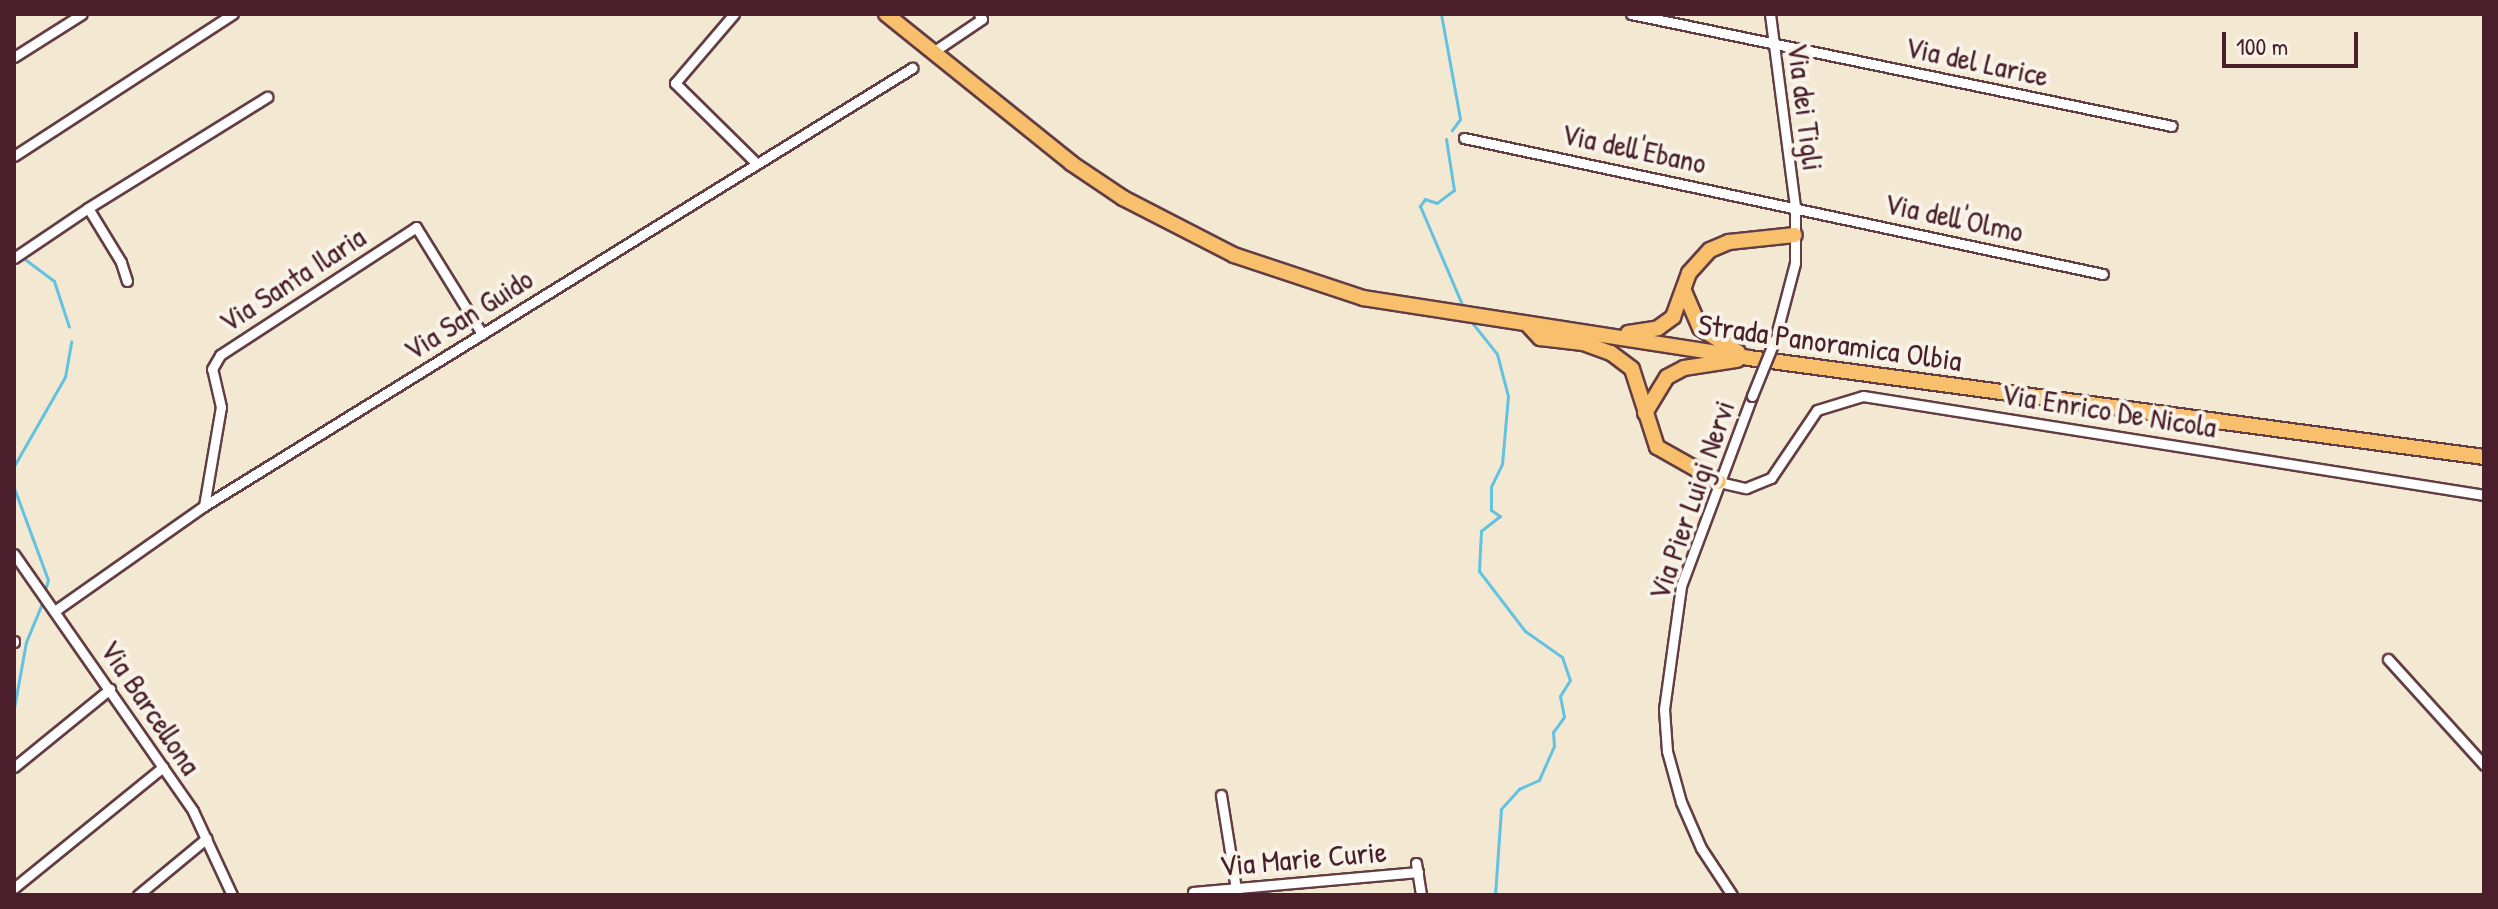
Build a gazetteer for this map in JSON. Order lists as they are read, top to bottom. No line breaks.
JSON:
{"streets":{"highway":["Strada Panoramica Olbia"],"street":["Via del Larice","Via dei Tigli","Via dell'Ebano","Via dell'Olmo","Via Santa Ilaria","Via San Guido","Via Enrico De Nicola","Via Pier Luigi Nervi","Via Barcellona","Via Marie Curie"]},"crossings":[["Via del Larice","Via dei Tigli"],["Via dei Tigli","Via dell'Ebano"],["Via dei Tigli","Via dell'Olmo"],["Via dei Tigli","Via Pier Luigi Nervi"],["Via dell'Ebano","Via dell'Olmo"],["Via dell'Ebano","Via Pier Luigi Nervi"],["Via dell'Olmo","Via Pier Luigi Nervi"],["Via Santa Ilaria","Via San Guido"],["Via San Guido","Via Barcellona"],["Via Enrico De Nicola","Via Pier Luigi Nervi"]],"scale_bar":"100 m"}
